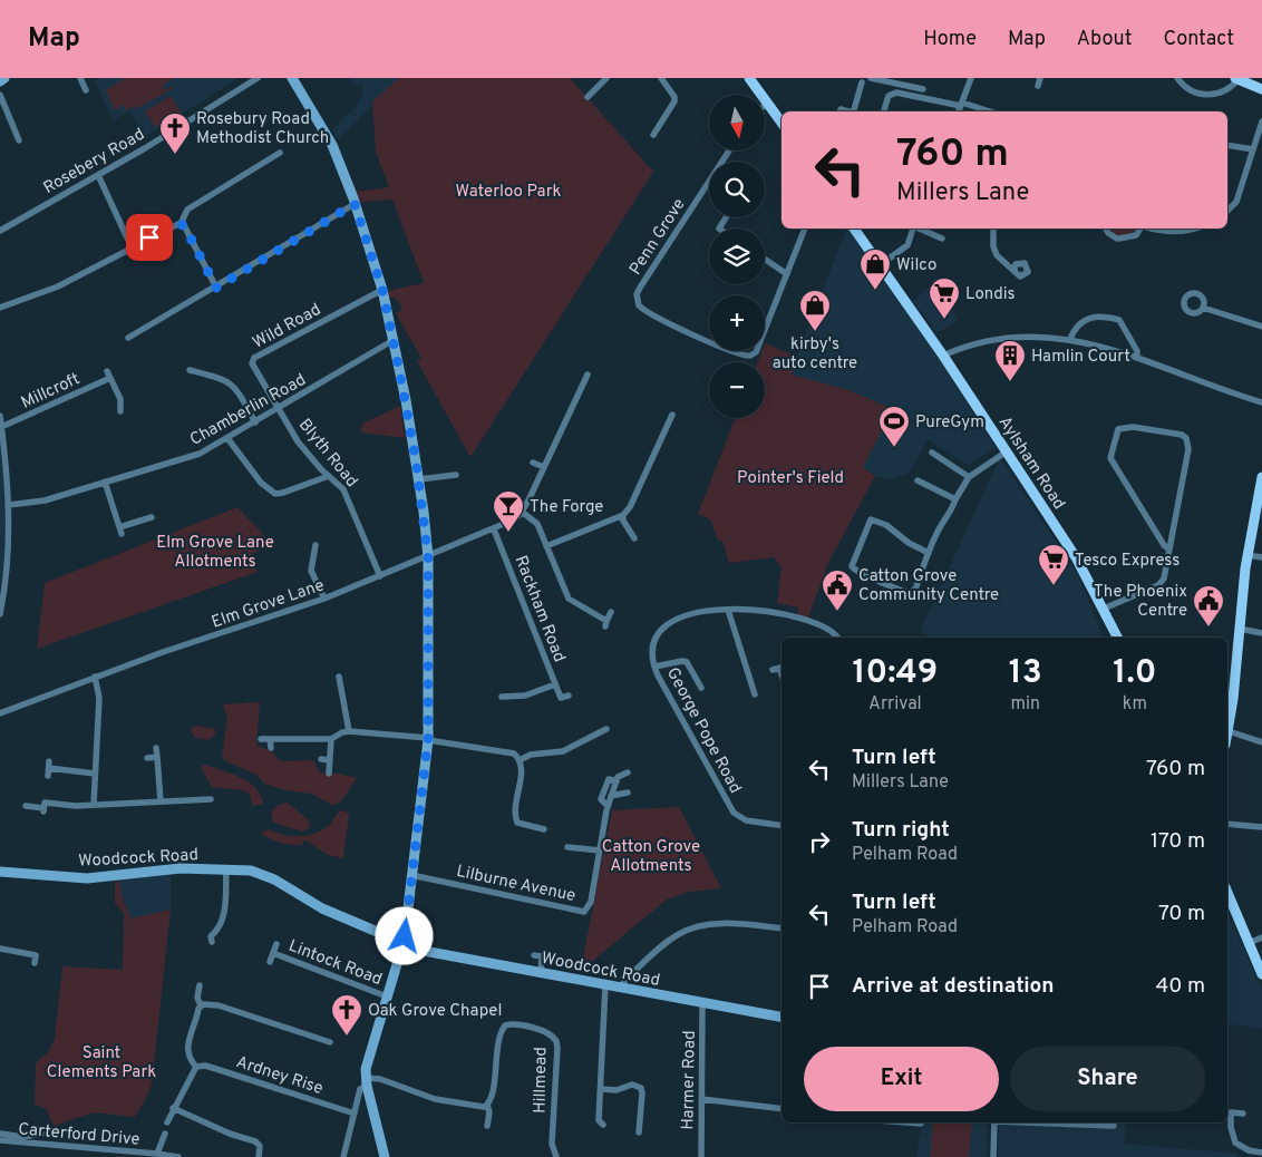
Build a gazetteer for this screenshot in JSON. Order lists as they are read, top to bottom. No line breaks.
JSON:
{"streets":{"main road":["Aylsham Road"],"street":["Rosebery Road","Penn Grove","Wild Road","Millcroft","Chamberlin Road","Blyth Road","Elm Grove Lane","Rackham Road","George Pope Road","Woodcock Road","Lilburne Avenue","Lintock Road","Ardney Rise","Hillmead","Harmer Road","Carterford Drive"]},"crossings":[["Wild Road","Chamberlin Road"],["Wild Road","Blyth Road"],["Chamberlin Road","Blyth Road"],["Blyth Road","Elm Grove Lane"],["Elm Grove Lane","Rackham Road"],["Woodcock Road","Harmer Road"]],"parks":["Waterloo Park","Pointer's Field","Elm Grove Lane Allotments","Catton Grove Allotments","Saint Clements Park"],"places":{"church":["Rosebury Road Methodist Church","Oak Grove Chapel"],"shop":["Wilco","kirby's auto centre"],"supermarket":["Londis","Tesco Express"],"building":["Hamlin Court"],"sports":["PureGym"],"bar":["The Forge"],"public building":["Catton Grove Community Centre","The Phoenix Centre"]},"north":"bottom","page":{"header":"Map","nav":["Home","Map","About","Contact"],"map_buttons":["+","−"],"turn":["760 m","Millers Lane"],"eta":["10:49","Arrival","13","min","1.0","km"],"list":[{"name":"Turn left","note":"Millers Lane","value":"760 m"},{"name":"Turn right","note":"Pelham Road","value":"170 m"},{"name":"Turn left","note":"Pelham Road","value":"70 m"},{"name":"Arrive at destination","value":"40 m"}],"buttons":["Exit","Share"]}}
